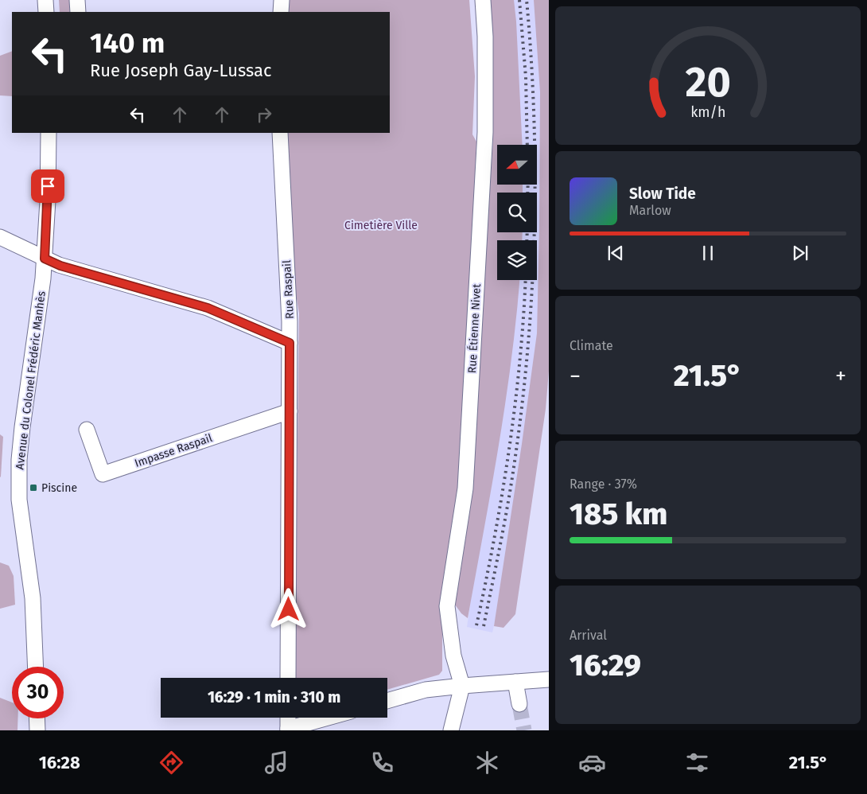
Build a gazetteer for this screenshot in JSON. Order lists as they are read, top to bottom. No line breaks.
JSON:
{"streets":{"street":["Rue Raspail","Rue Étienne Nivet","Avenue du Colonel Frédéric Manhès","Impasse Raspail"]},"crossings":[["Rue Raspail","Impasse Raspail"]],"parks":["Cimetière Ville"],"places":{"transit":["Piscine"]},"north":"left","page":{"turn":["140 m","Rue Joseph Gay-Lussac"],"song":["Slow Tide","Marlow"],"tile":["Climate",["Range · 37%","185 km"],["Arrival","16:29"]],"heat":["−","21.5°","+"],"limit":"30","trip":"16:29 · 1 min · 310 m","tabs":["16:28","21.5°"],"gauge":["20","km/h"]}}
